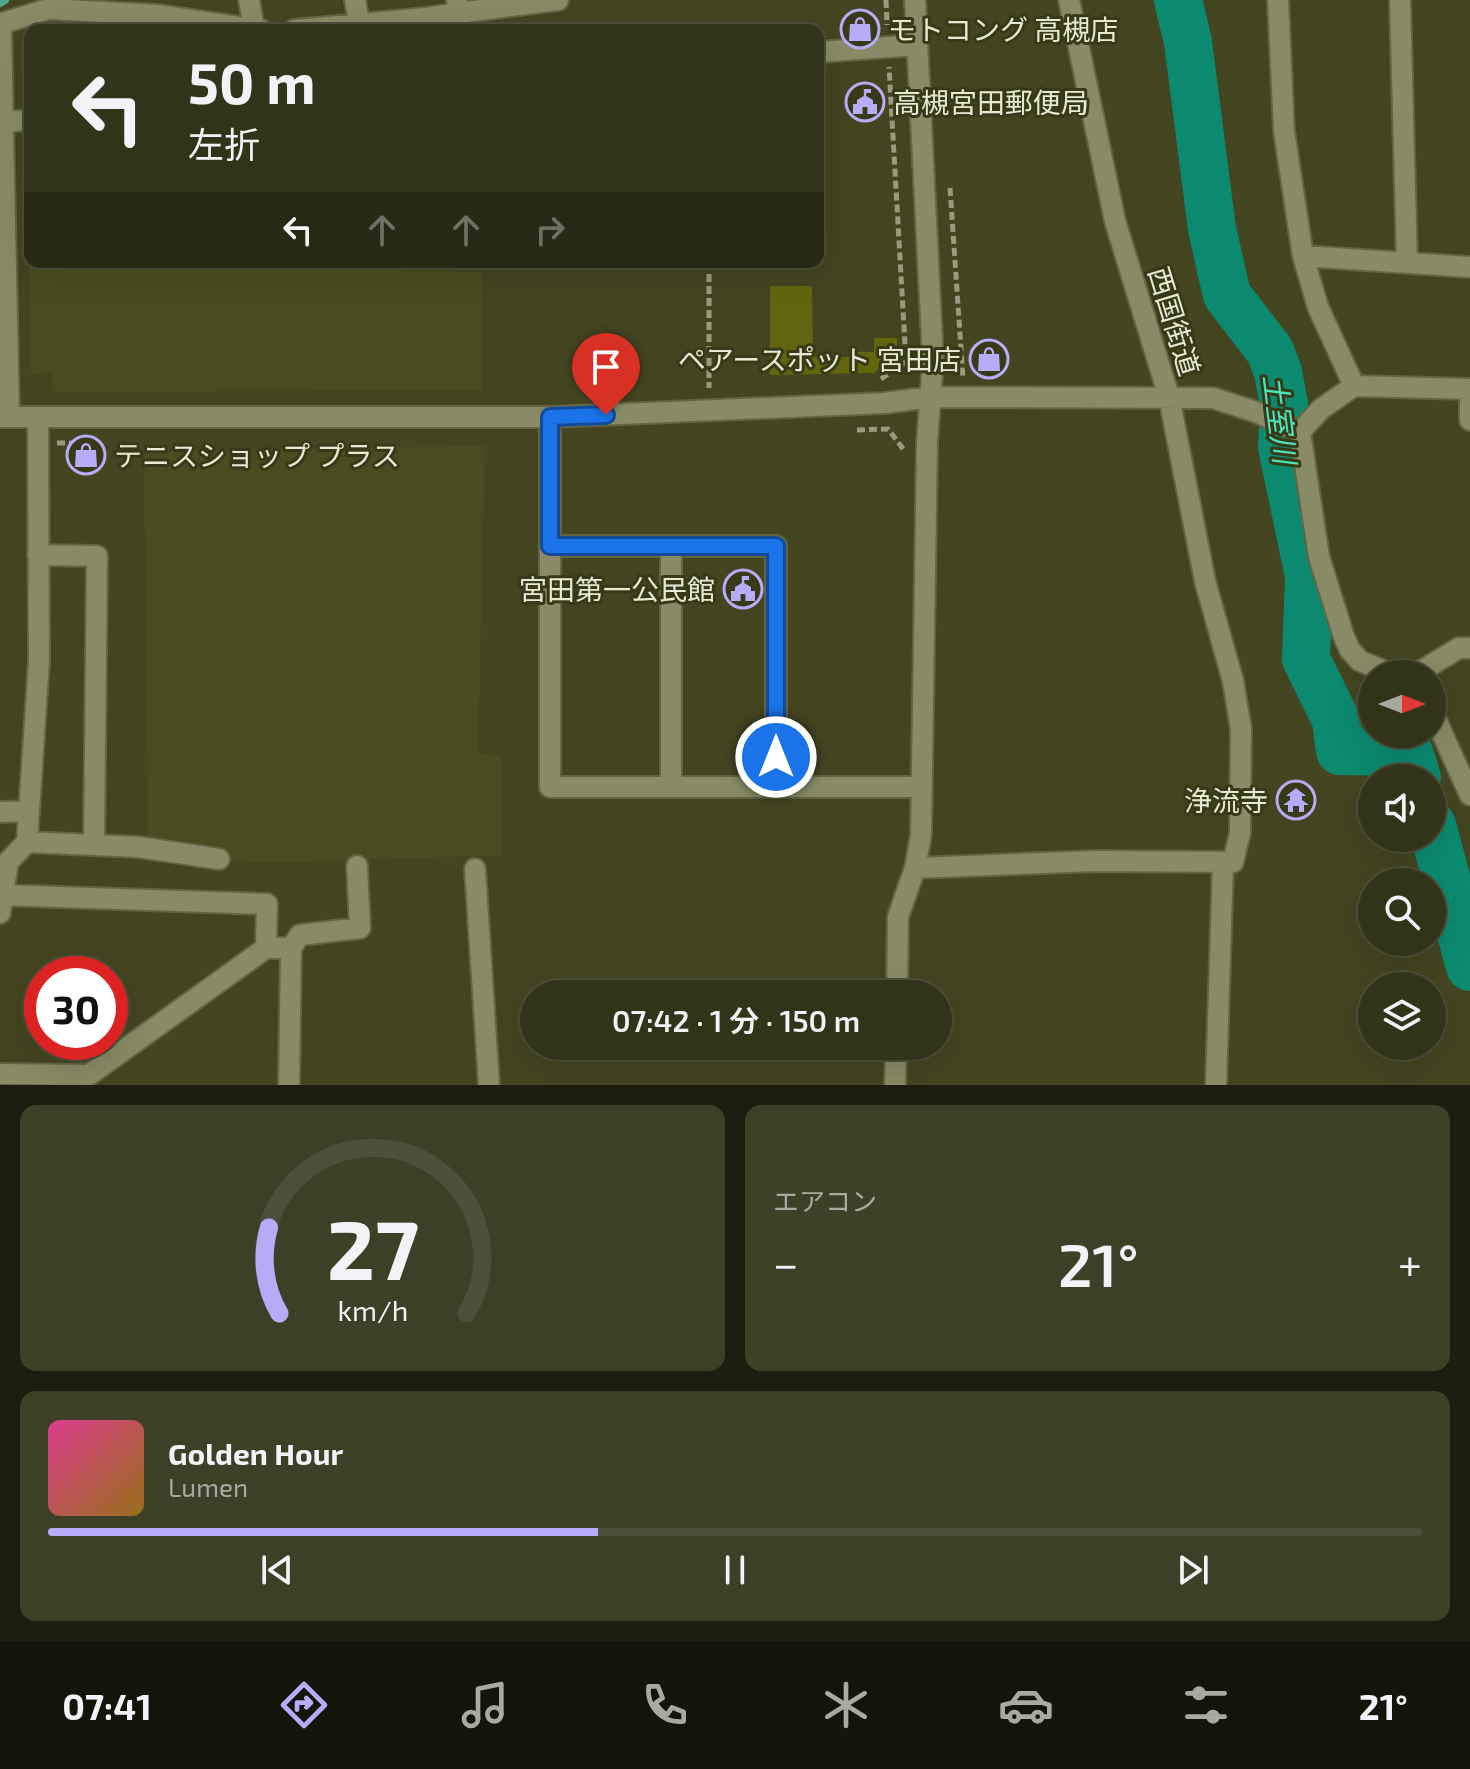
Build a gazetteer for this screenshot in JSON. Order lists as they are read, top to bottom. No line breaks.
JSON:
{"streets":{"street":["西国街道"]},"water":["土室川"],"places":{"shop":["モトコング 高槻店","ペアースポット 宮田店","テニスショップ プラス"],"public building":["高槻宮田郵便局","宮田第一公民館"],"temple":["浄流寺"]},"north":"right","page":{"turn":["50 m","左折"],"limit":"30","trip":"07:42 · 1 分 · 150 m","tile":"エアコン","heat":["−","21°","+"],"song":["Golden Hour","Lumen"],"tabs":["07:41","21°"],"gauge":["27","km/h"]}}
